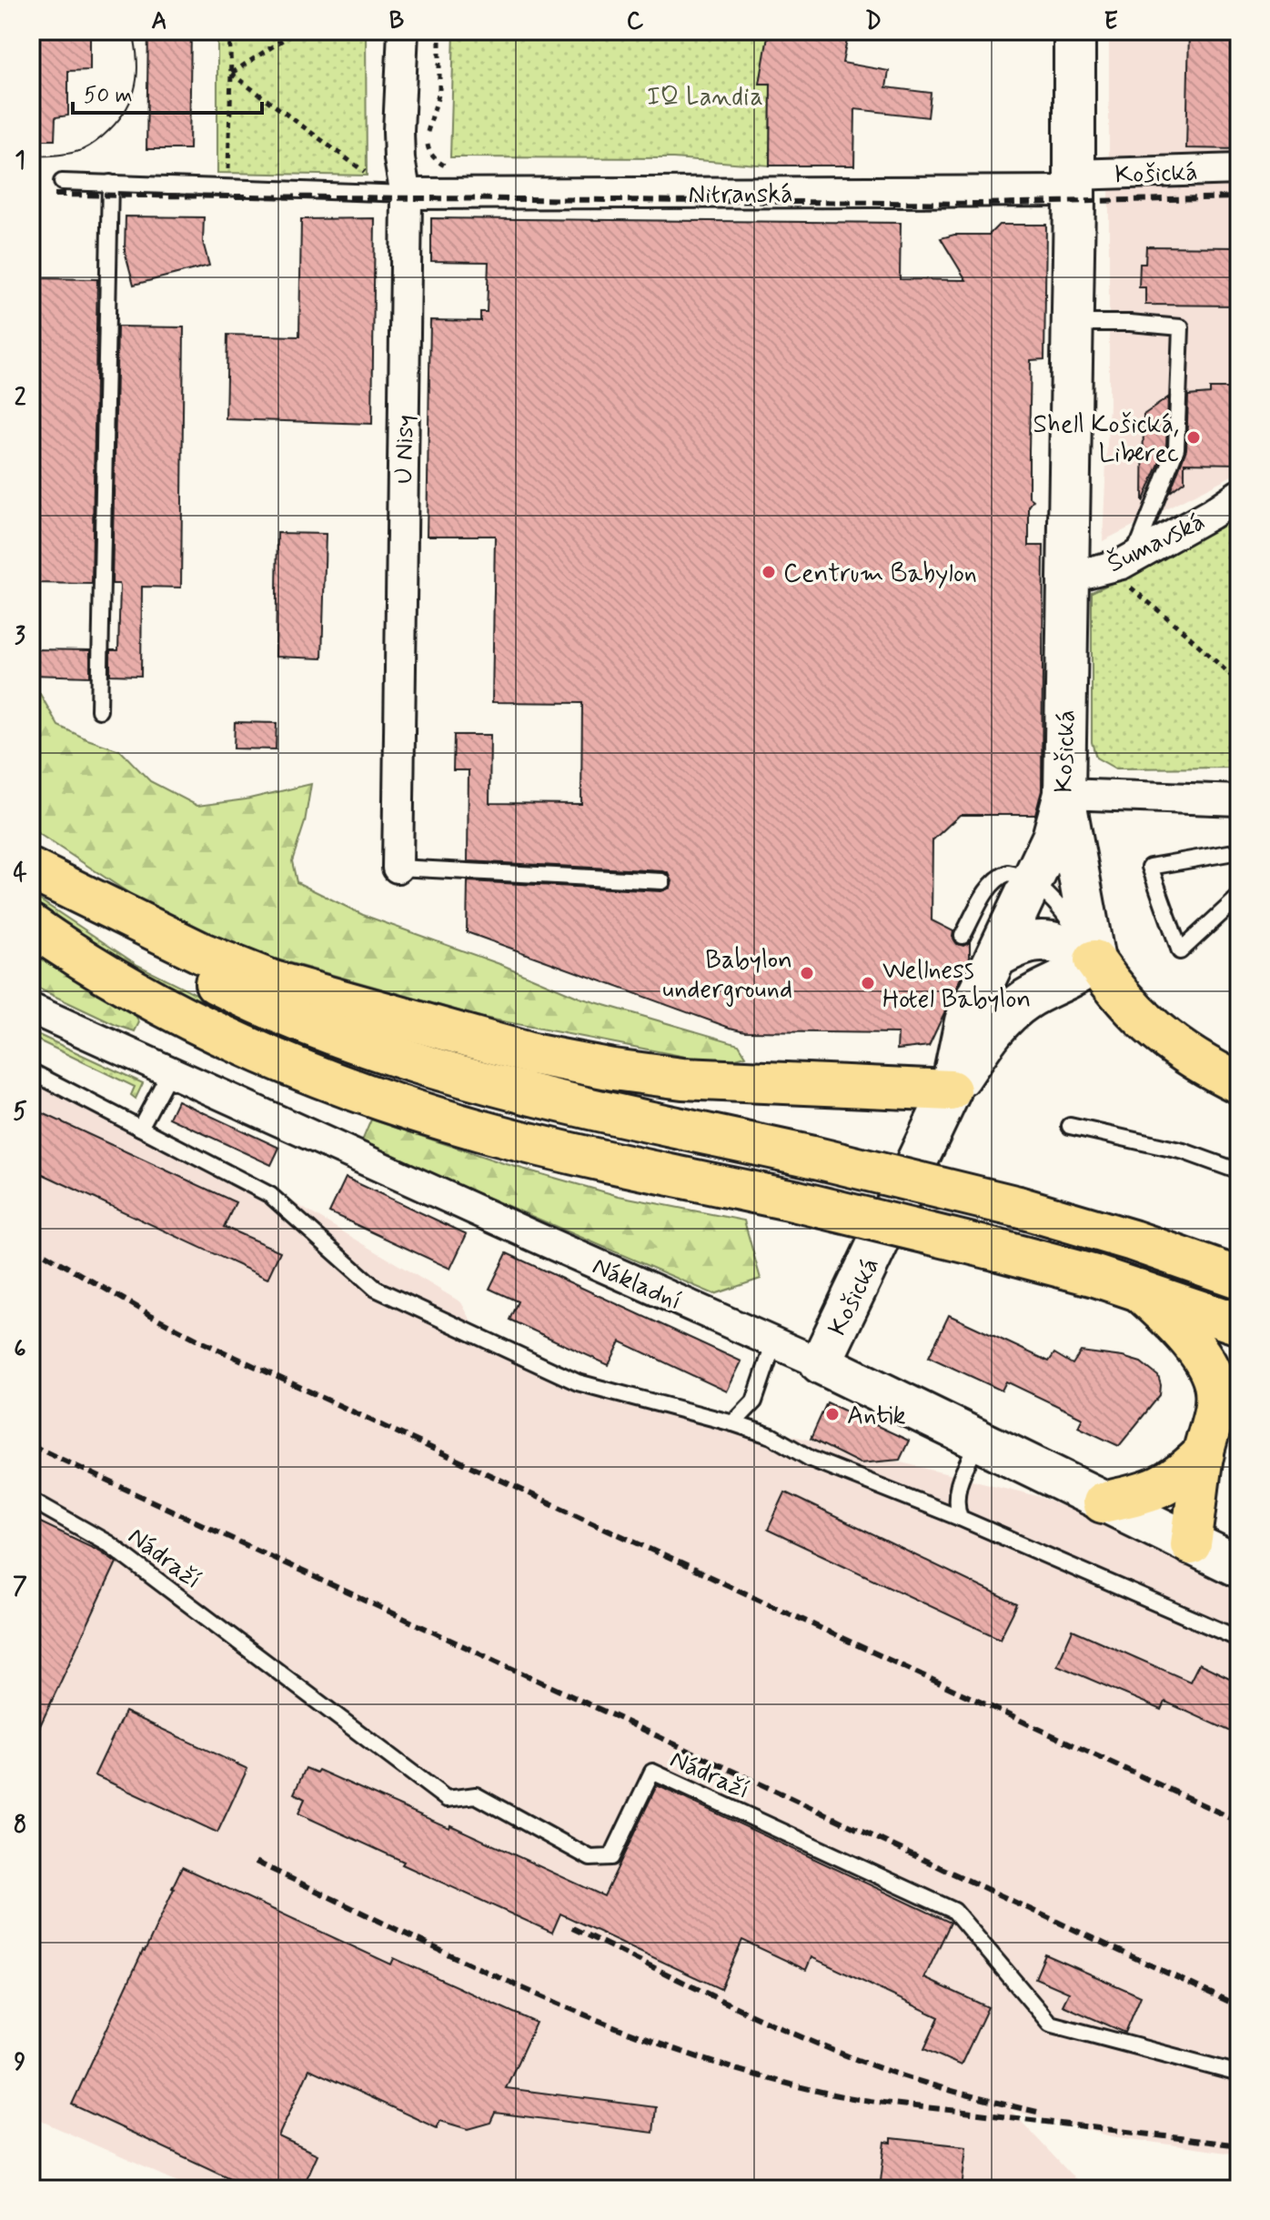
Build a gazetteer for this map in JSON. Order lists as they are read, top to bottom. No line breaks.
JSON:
{"streets":{"street":["Košická","Nitranská","U Nisy","Šumavská","Nákladní"],"lane":["Nádraží"]},"crossings":[["Košická","Nitranská"],["Košická","Šumavská"],["Košická","Nákladní"],["Nitranská","U Nisy"]],"parks":["IQ Landia"],"places":["Shell Košická, Liberec","Centrum Babylon","Babylon underground","Wellness Hotel Babylon","Antik"],"scale_bar":"50 m","grid":{"columns":["A","B","C","D","E"],"rows":["1","2","3","4","5","6","7","8","9"]}}
